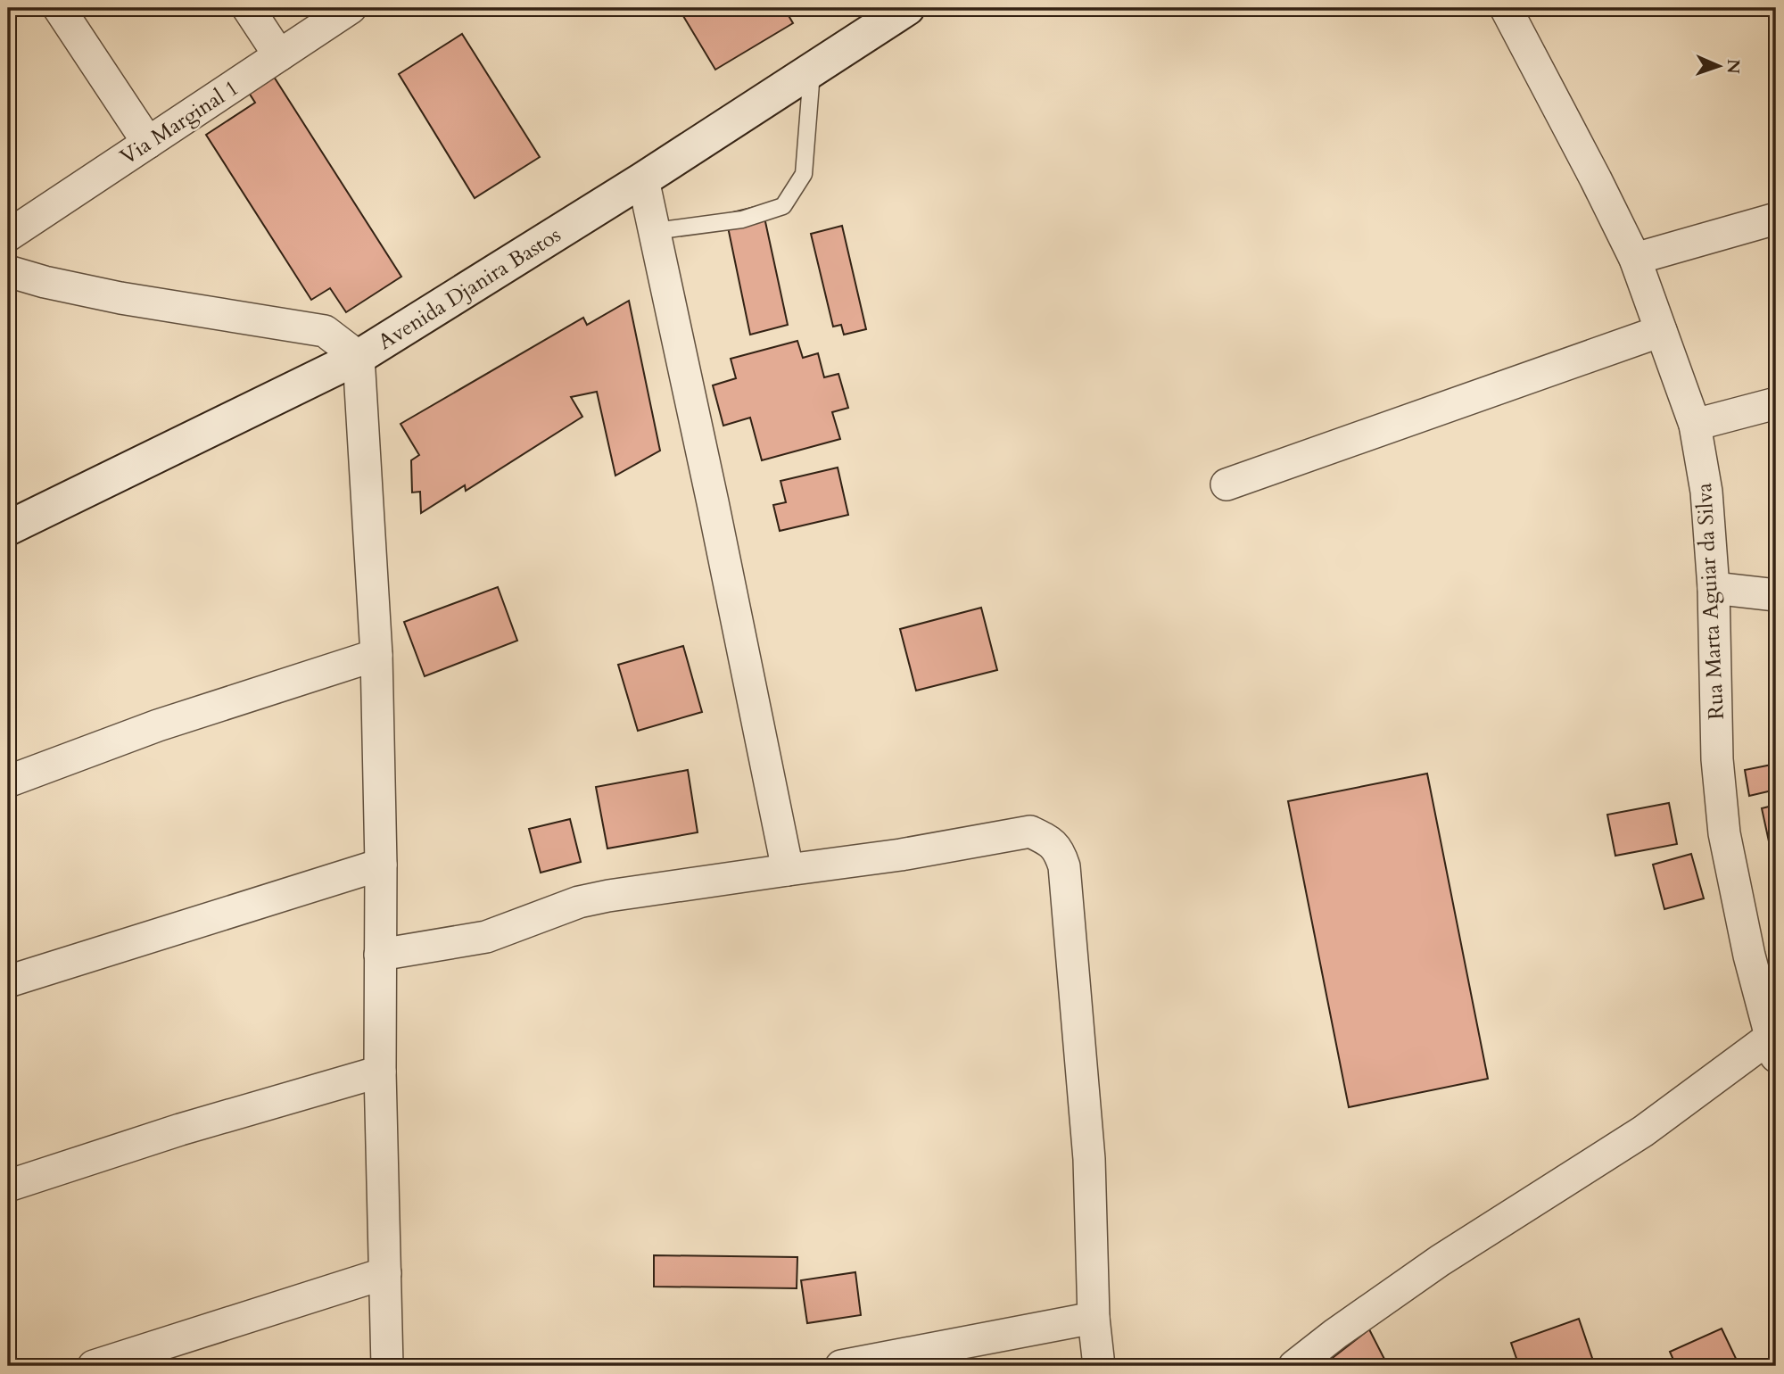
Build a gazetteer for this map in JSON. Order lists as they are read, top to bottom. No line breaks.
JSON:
{"streets":{"main road":["Avenida Djanira Bastos"],"street":["Via Marginal 1","Rua Marta Aguiar da Silva"]},"north":"right"}
